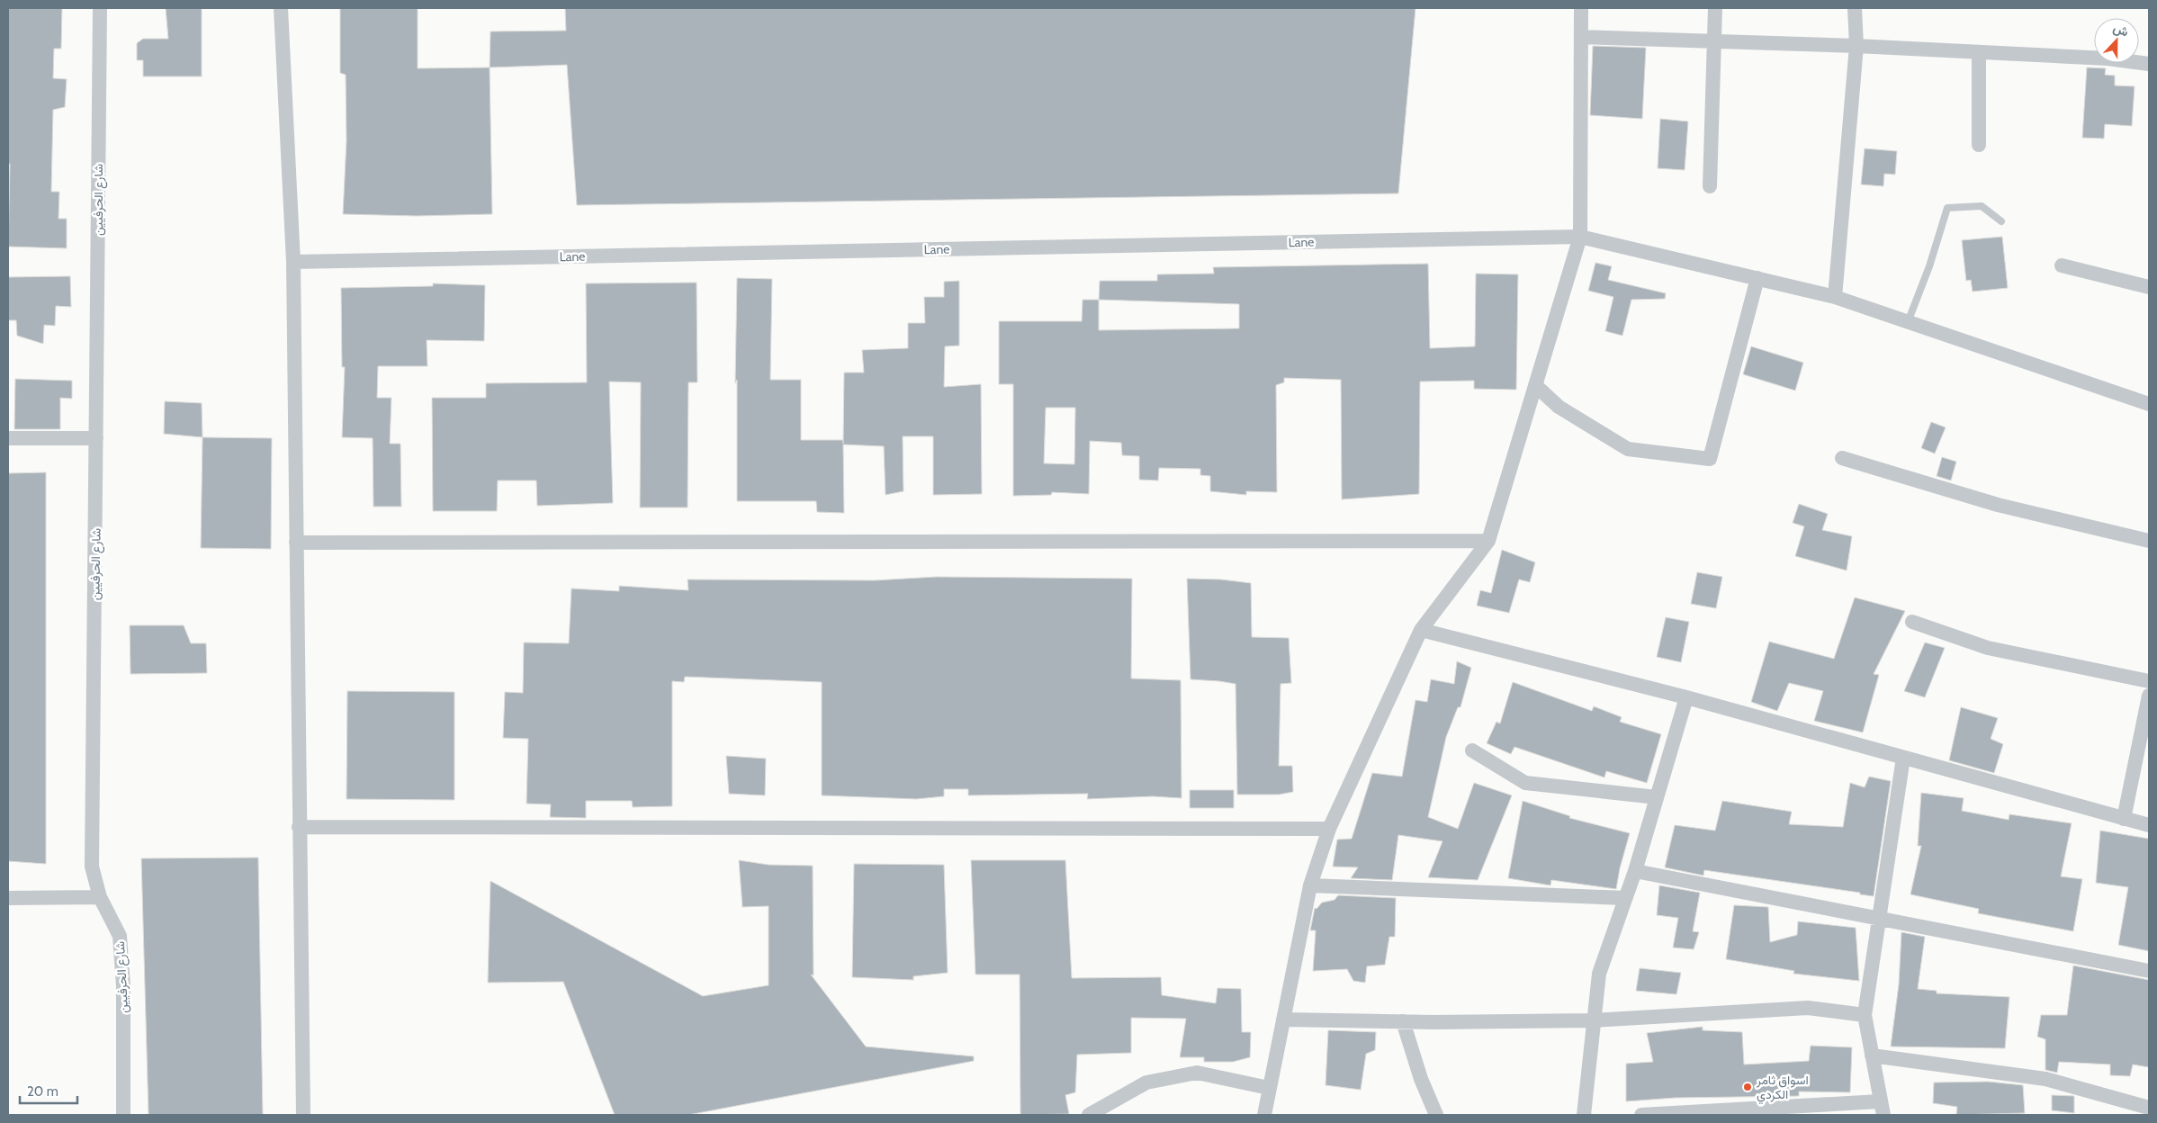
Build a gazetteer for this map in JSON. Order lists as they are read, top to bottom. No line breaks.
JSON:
{"streets":{"street":["شارع الحرفيين","Lane"]},"places":["اسواق ثامر الكردي"],"scale_bar":"20 m","north":"top"}
